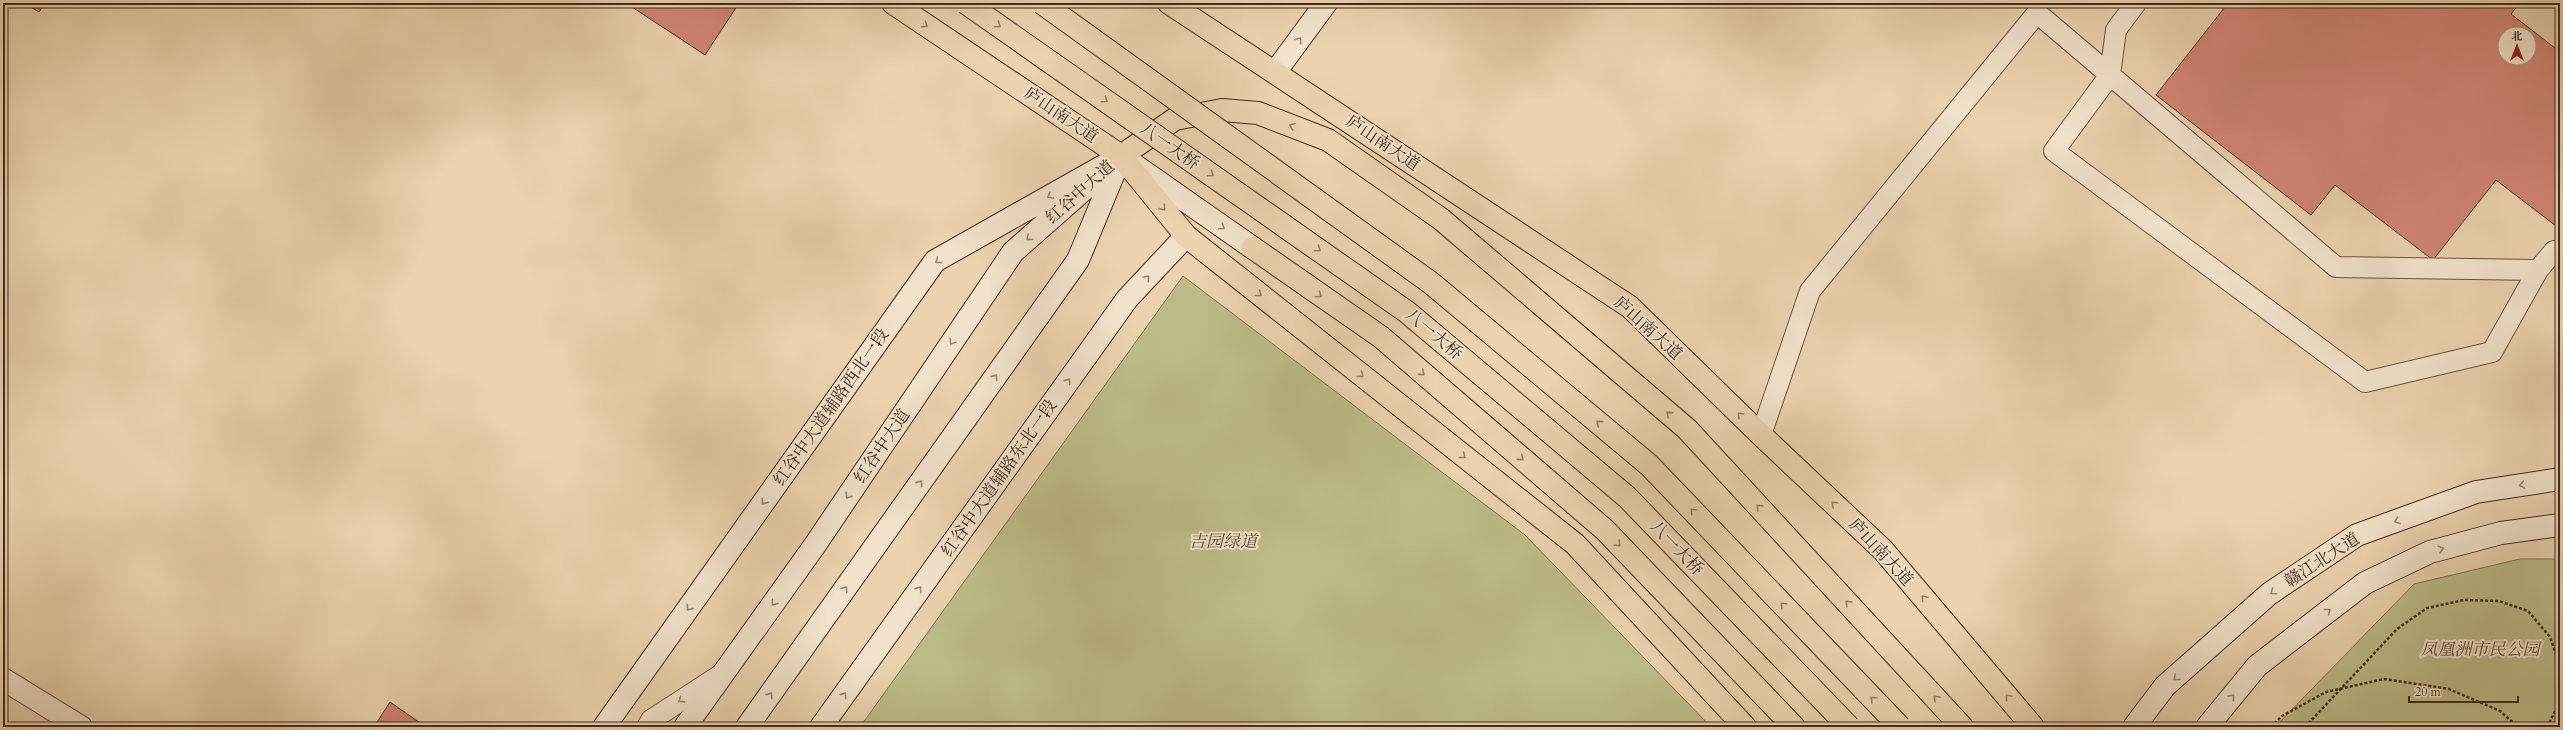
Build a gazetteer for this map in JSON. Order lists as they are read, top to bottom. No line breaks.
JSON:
{"streets":{"main road":["庐山南大道","八一大桥","红谷中大道","红谷中大道辅路西北一段","红谷中大道辅路东北一段","赣江北大道"]},"crossings":[["庐山南大道","红谷中大道"],["庐山南大道","红谷中大道辅路西北一段"],["庐山南大道","红谷中大道辅路东北一段"],["红谷中大道","红谷中大道辅路西北一段"]],"one_way":["红谷中大道辅路西北一段","红谷中大道辅路东北一段"],"parks":["吉园绿道","凤凰洲市民公园"],"scale_bar":"20 m","north":"top"}
